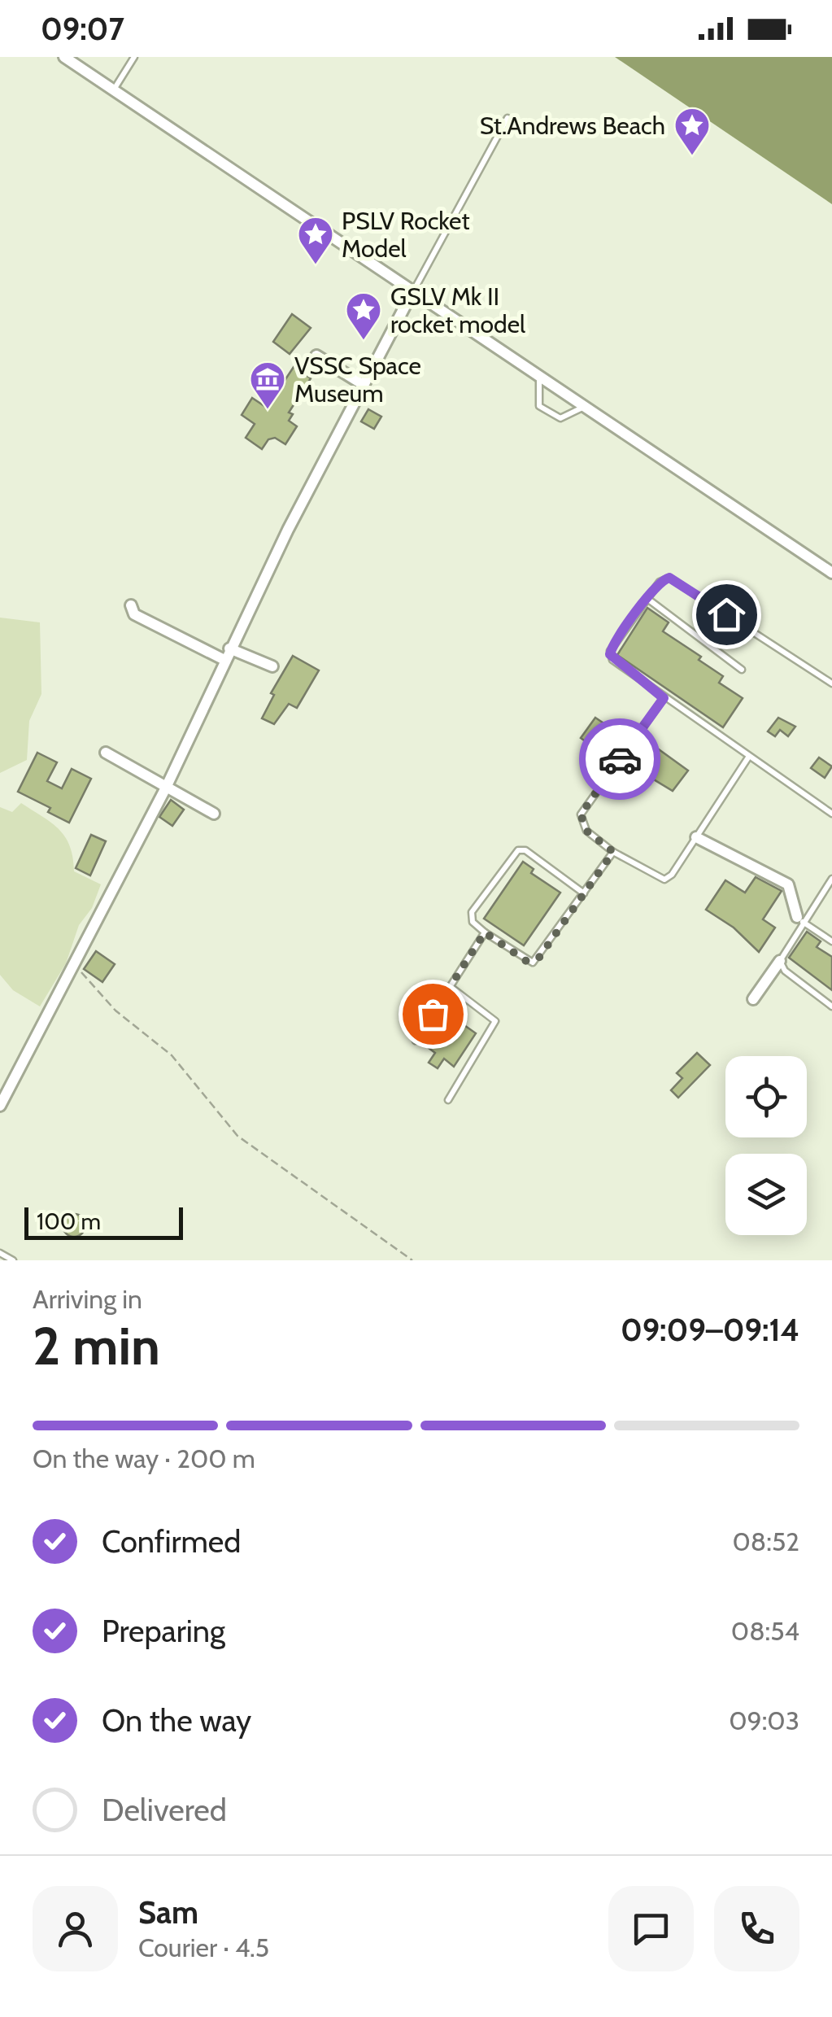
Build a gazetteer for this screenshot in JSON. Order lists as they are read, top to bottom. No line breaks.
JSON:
{"places":{"place":["St.Andrews Beach","PSLV Rocket Model","GSLV Mk II rocket model"],"museum":["VSSC Space Museum"]},"scale_bar":"100 m","page":{"status":"09:07","scale":"100 m","heading":["2 min","Arriving in","09:09–09:14"],"panel":["Sam","Courier · 4.5"],"bar":"On the way · 200 m","list":[["Confirmed","08:52"],["Preparing","08:54"],["On the way","09:03"],"Delivered"]}}
